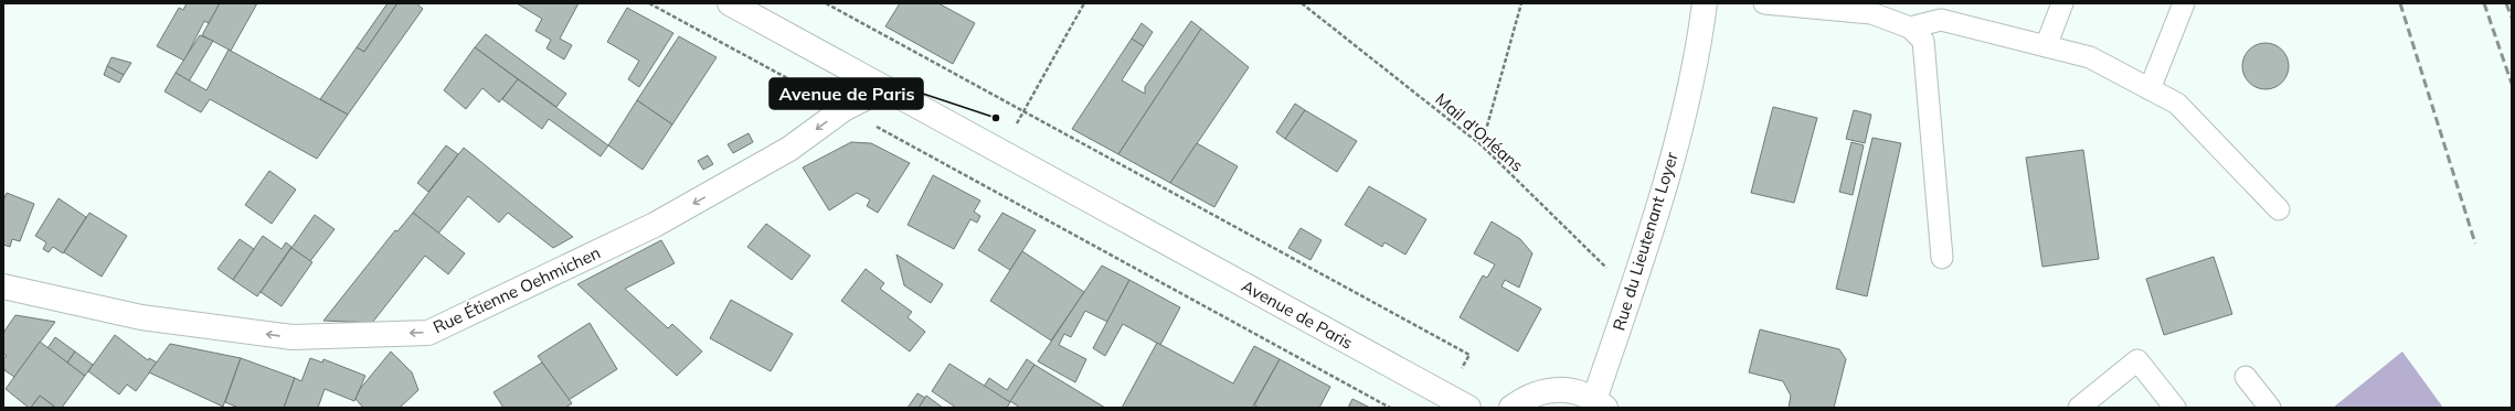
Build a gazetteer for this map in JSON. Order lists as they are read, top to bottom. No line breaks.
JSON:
{"streets":{"main road":["Rue du Lieutenant Loyer","Rue Étienne Oehmichen","Avenue de Paris"],"path":["Mail d'Orléans"]},"crossings":[["Mail d'Orléans","Rue du Lieutenant Loyer"],["Rue Étienne Oehmichen","Avenue de Paris"]],"one_way":["Rue Étienne Oehmichen"],"places":["Avenue de Paris"]}
